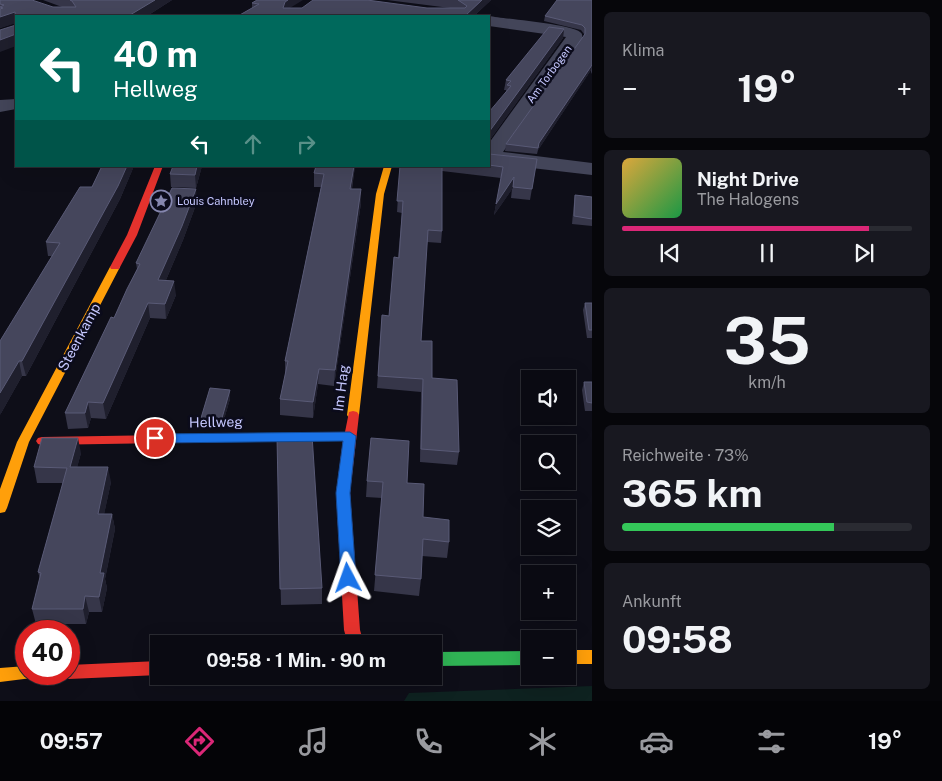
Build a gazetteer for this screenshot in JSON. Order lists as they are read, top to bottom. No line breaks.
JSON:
{"streets":{"street":["Am Torbogen","Steenkamp","Im Hag","Hellweg"]},"crossings":[["Steenkamp","Hellweg"],["Im Hag","Hellweg"]],"places":{"place":["Louis Cahnbley"]},"page":{"tile":["Klima",["35","km/h"],["Reichweite · 73%","365 km"],["Ankunft","09:58"]],"turn":["40 m","Hellweg"],"heat":["−","19°","+"],"song":["Night Drive","The Halogens"],"map_buttons":["+","−"],"limit":"40","trip":"09:58 · 1 Min. · 90 m","tabs":["09:57","19°"]}}
